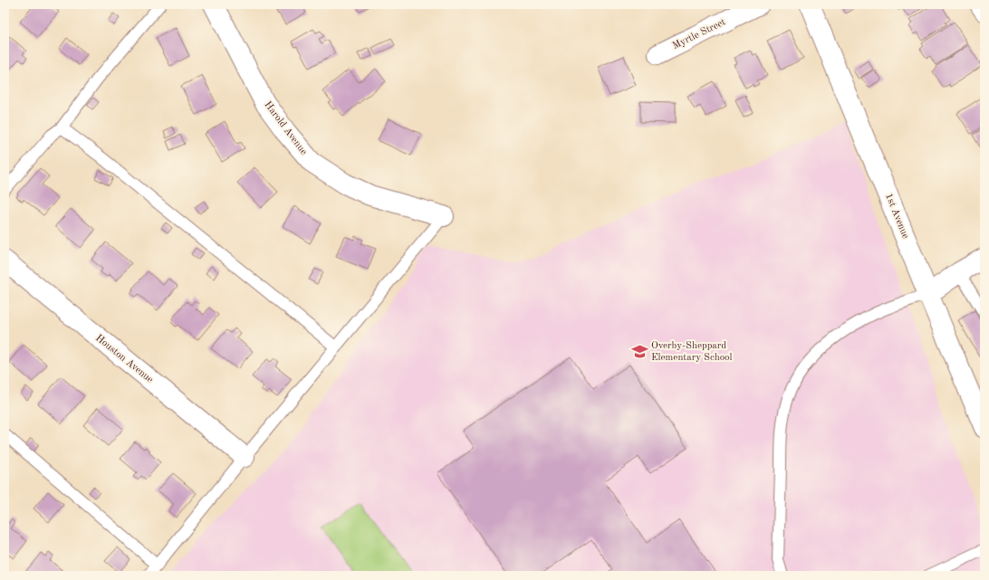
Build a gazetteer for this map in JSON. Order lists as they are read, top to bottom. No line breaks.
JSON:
{"streets":{"street":["Myrtle Street","Harold Avenue","1st Avenue","Houston Avenue"]},"places":{"school or university":["Overby-Sheppard Elementary School"]}}
